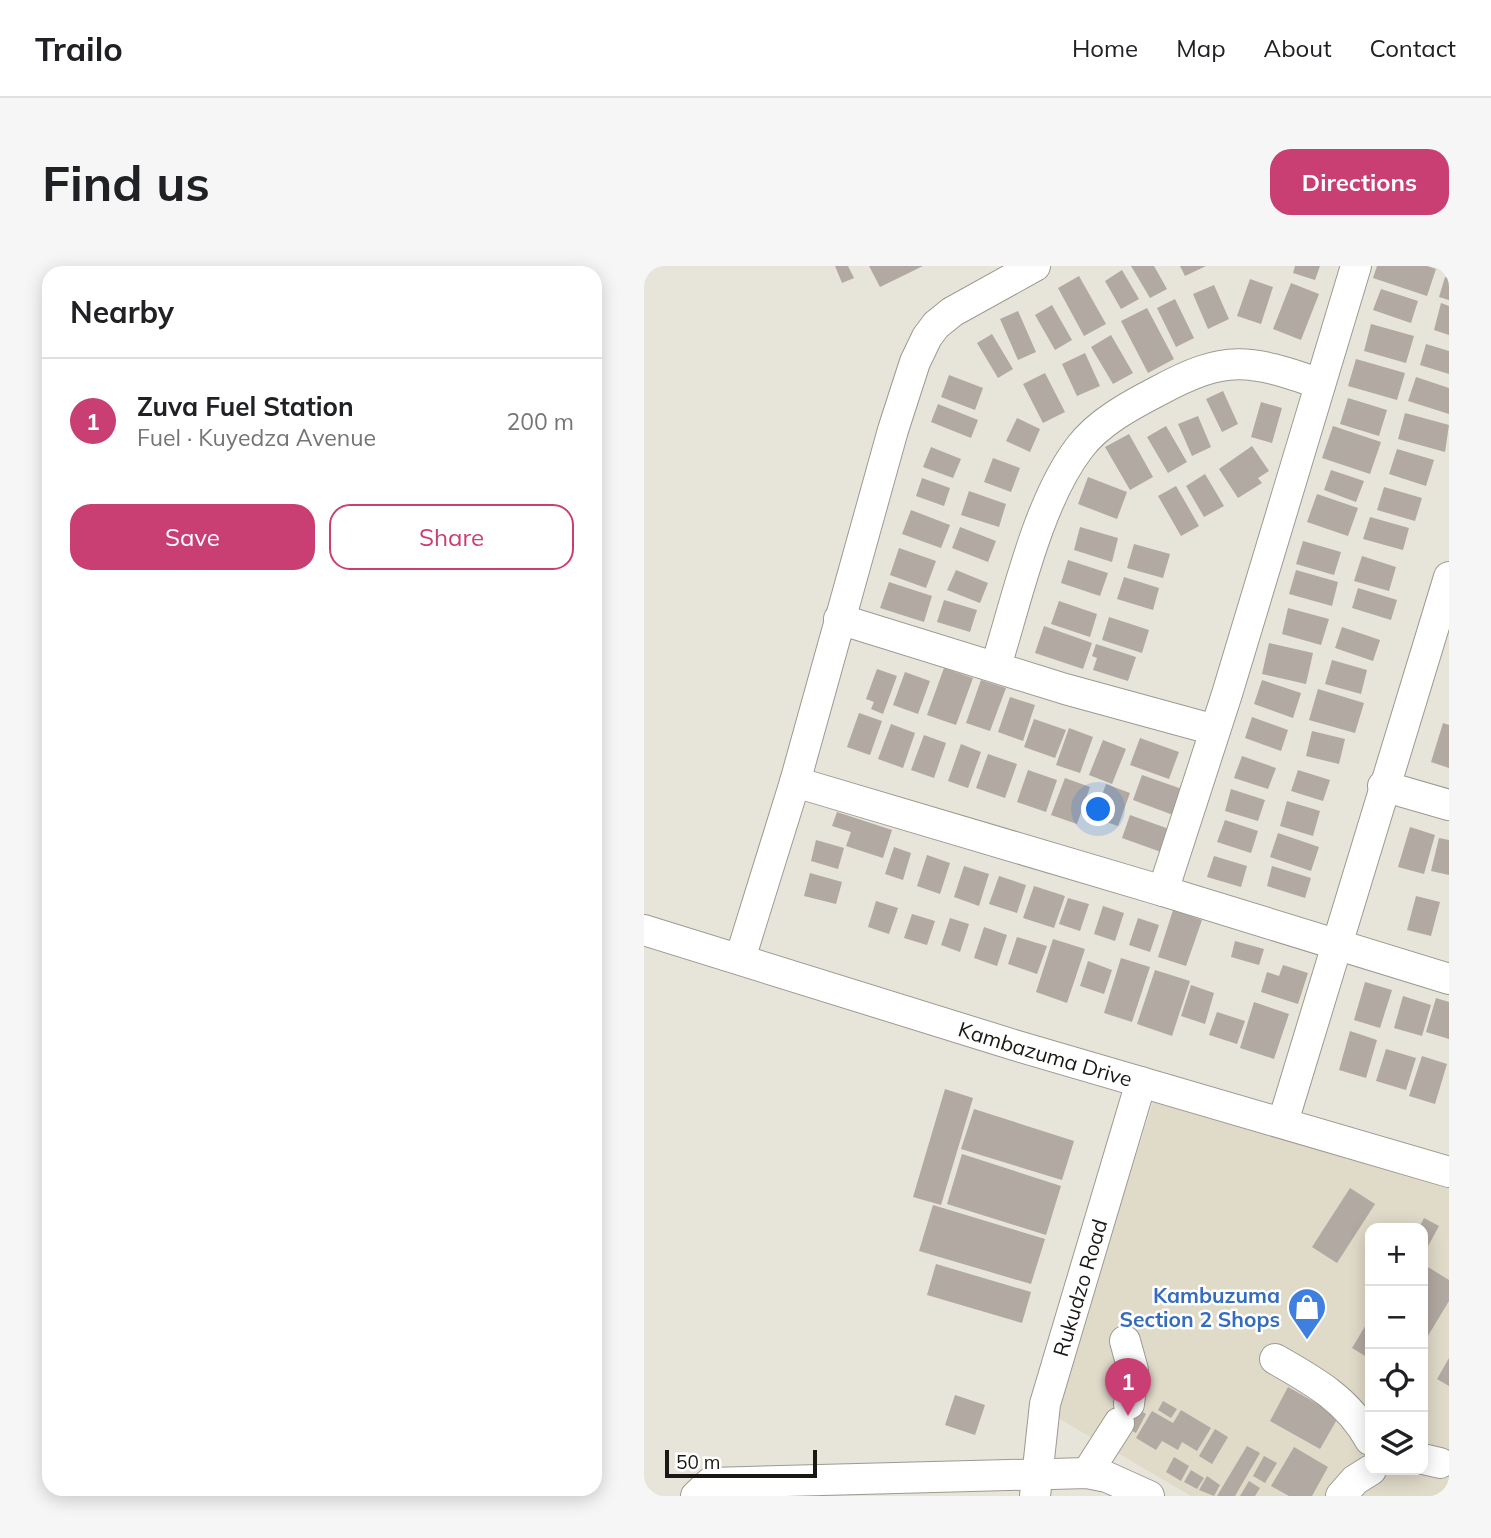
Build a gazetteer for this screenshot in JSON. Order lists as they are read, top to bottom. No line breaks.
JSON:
{"streets":{"street":["Kambazuma Drive","Rukudzo Road"]},"crossings":[["Kambazuma Drive","Rukudzo Road"]],"places":{"shop":["Kambuzuma Section 2 Shops"]},"scale_bar":"50 m","page":{"header":"Trailo","nav":["Home","Map","About","Contact"],"buttons":["Directions",["Save","Share"]],"title":"Find us","heading":"Nearby","list":[{"mark":"1","name":"Zuva Fuel Station","note":"Fuel · Kuyedza Avenue","value":"200 m"}],"map_buttons":["+","−"],"pins":"1","scale":"50 m"}}
